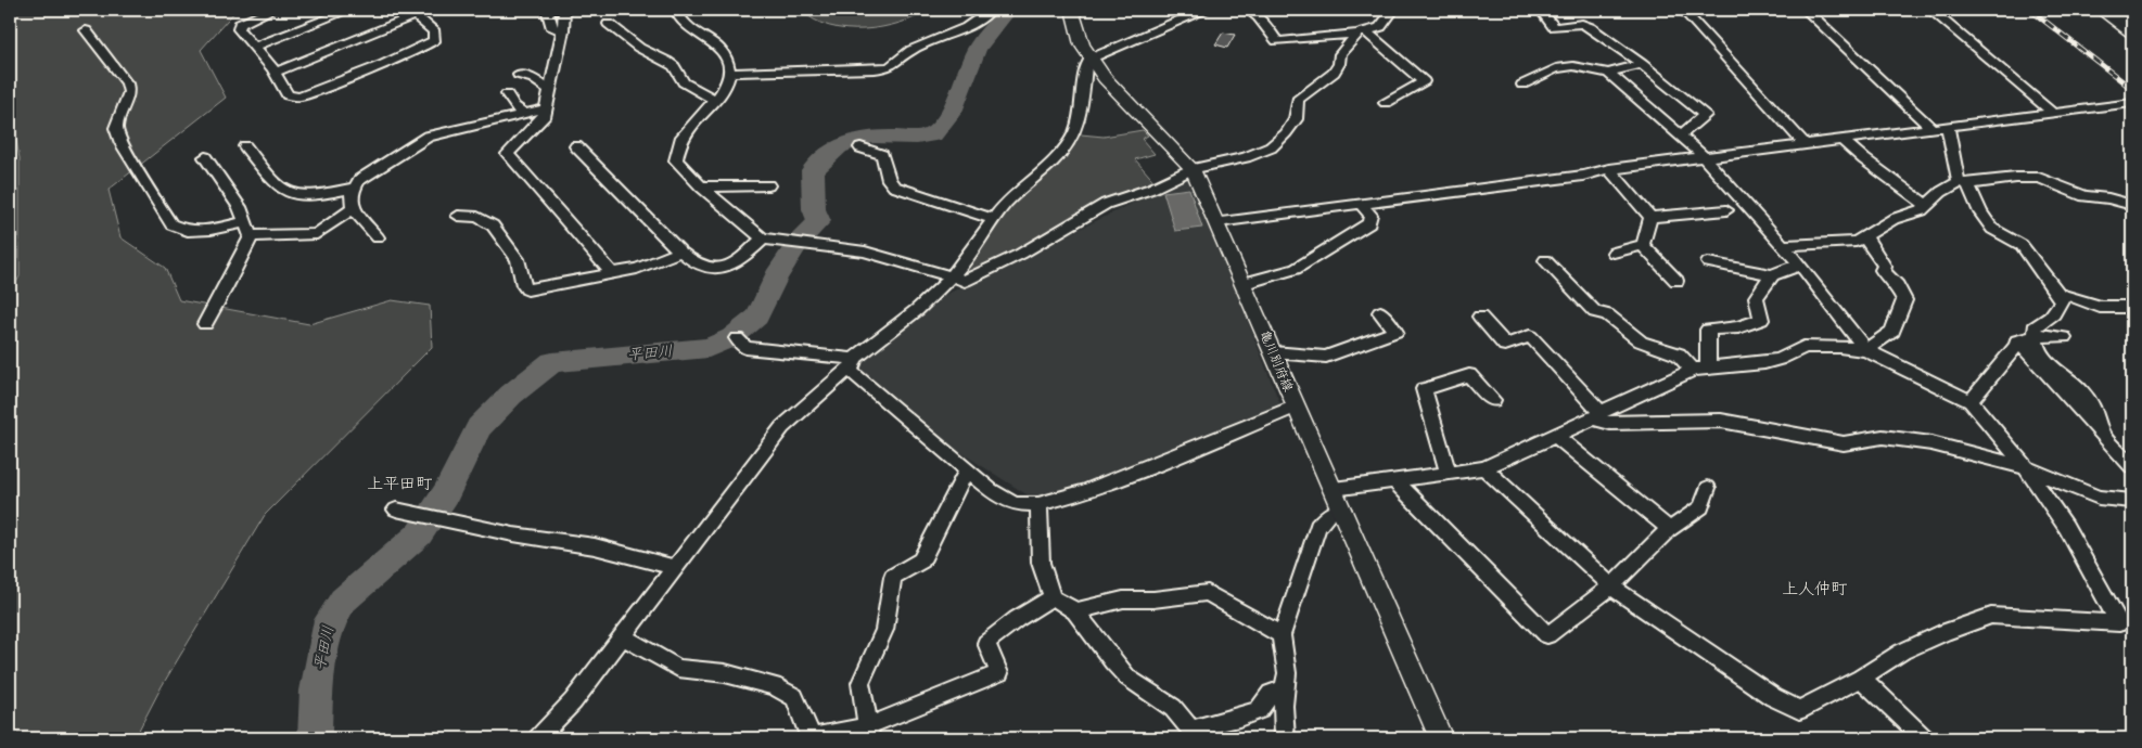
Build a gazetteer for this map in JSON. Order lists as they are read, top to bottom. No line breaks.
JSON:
{"streets":{"main road":["亀川別府線"]},"districts":["上平田町","上人仲町"],"water":["平田川"]}
